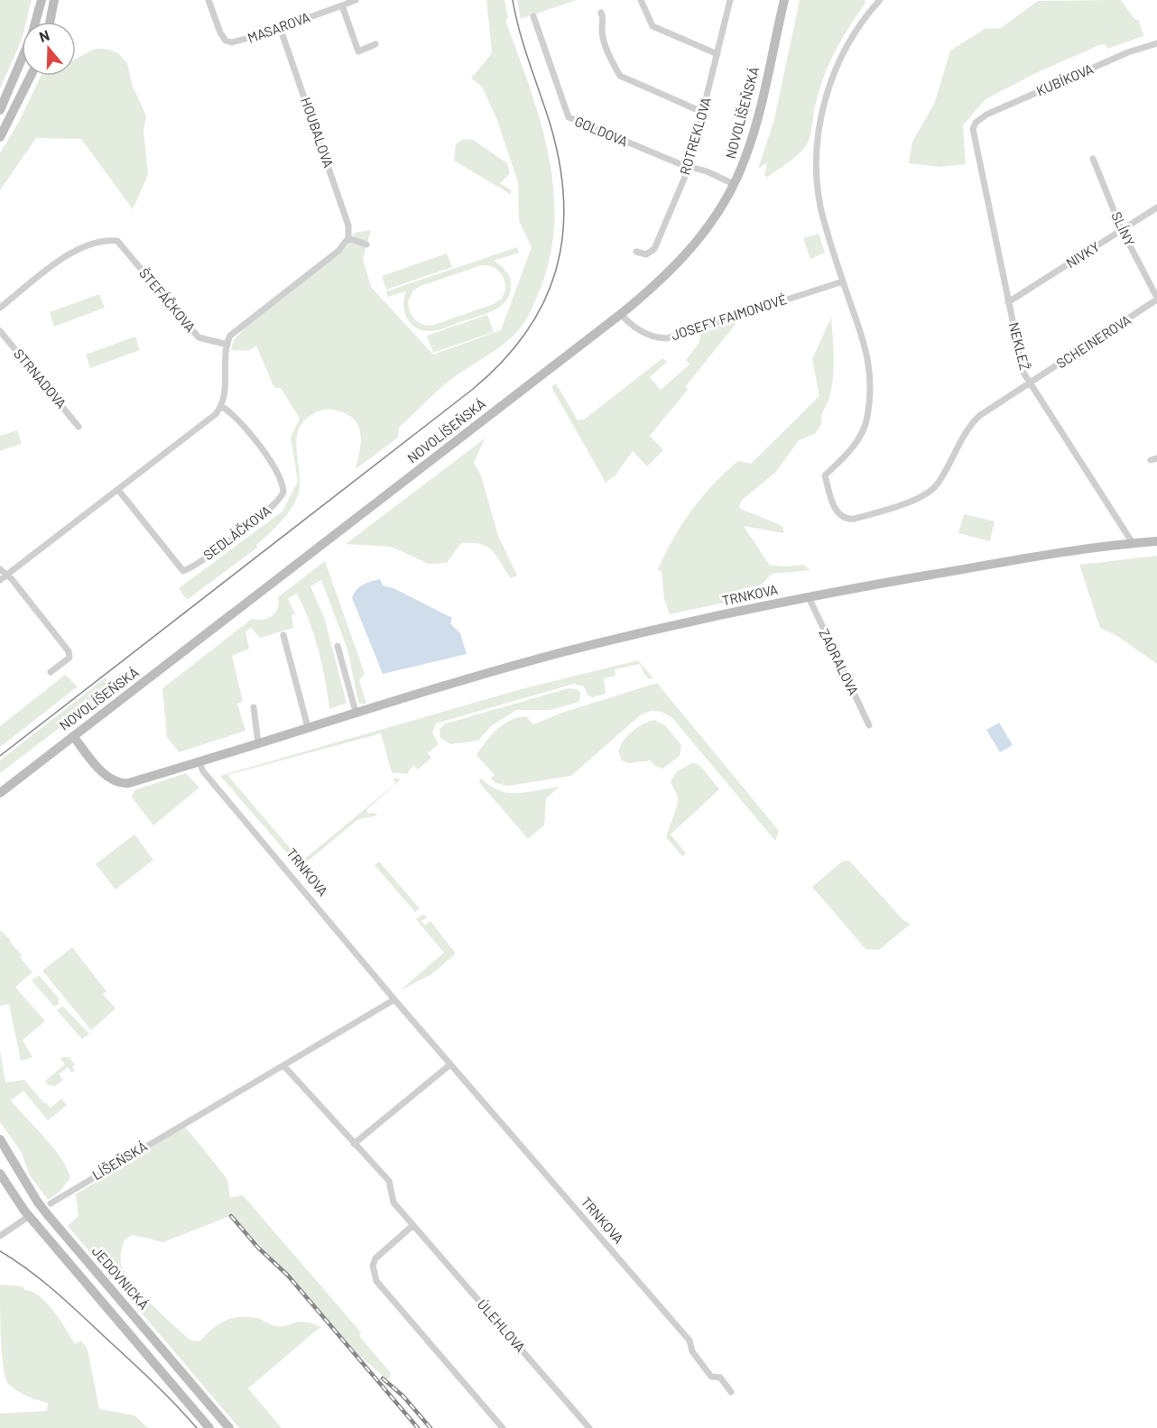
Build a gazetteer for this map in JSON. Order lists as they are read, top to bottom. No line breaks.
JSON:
{"streets":{"street":["MASAROVA","KUBÍKOVA","NOVOLÍŠEŇSKÁ","GOLDOVA","HOUBALOVA","ROTREKLOVA","SLÍNY","NIVKY","ŠTEFÁČKOVA","JOSEFY FAIMONOVÉ","SCHEINEROVA","NEKLEŽ","STRNADOVA","SEDLÁČKOVA","TRNKOVA","ZAORALOVA","LÍŠEŇSKÁ","JEDOVNICKÁ","ÚLEHLOVA"]},"crossings":[["MASAROVA","HOUBALOVA"],["KUBÍKOVA","NEKLEŽ"],["NOVOLÍŠEŇSKÁ","GOLDOVA"],["NOVOLÍŠEŇSKÁ","JOSEFY FAIMONOVÉ"],["NOVOLÍŠEŇSKÁ","TRNKOVA"],["GOLDOVA","ROTREKLOVA"],["SLÍNY","NIVKY"],["SLÍNY","SCHEINEROVA"],["NIVKY","NEKLEŽ"],["SCHEINEROVA","NEKLEŽ"],["NEKLEŽ","TRNKOVA"],["TRNKOVA","ZAORALOVA"],["LÍŠEŇSKÁ","ÚLEHLOVA"]],"north":"top"}
